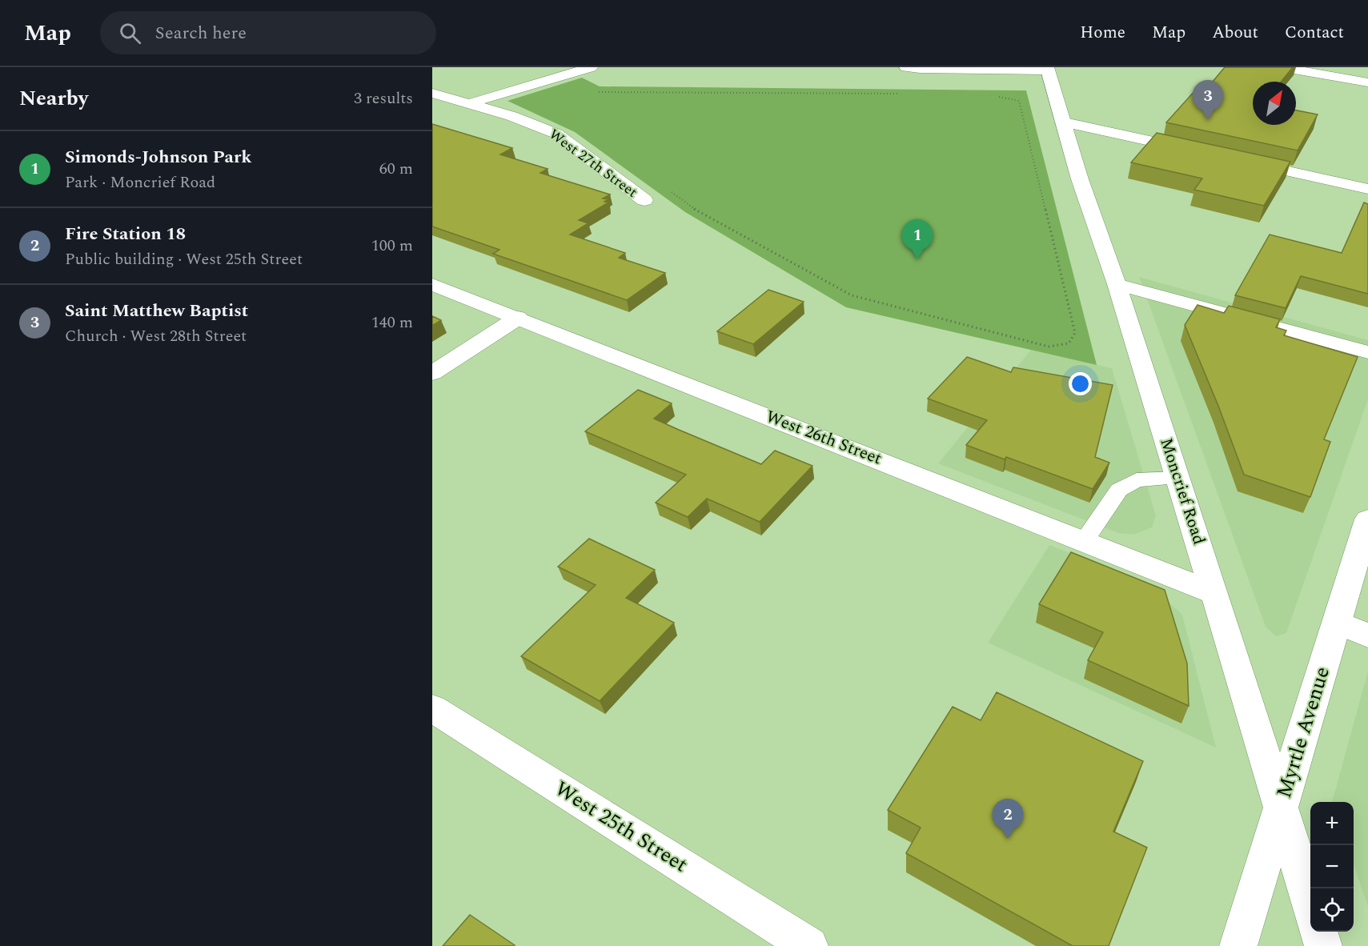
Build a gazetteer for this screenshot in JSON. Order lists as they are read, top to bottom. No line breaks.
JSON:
{"streets":{"street":["West 27th Street","West 26th Street","Moncrief Road","Myrtle Avenue","West 25th Street"]},"crossings":[["West 26th Street","Moncrief Road"],["Moncrief Road","Myrtle Avenue"]],"north":"top right","page":{"header":"Map","search":"Search here","nav":["Home","Map","About","Contact"],"heading":["Nearby","3 results"],"pins":["3","1","2"],"list":[{"mark":"1","name":"Simonds-Johnson Park","note":"Park · Moncrief Road","value":"60 m"},{"mark":"2","name":"Fire Station 18","note":"Public building · West 25th Street","value":"100 m"},{"mark":"3","name":"Saint Matthew Baptist","note":"Church · West 28th Street","value":"140 m"}],"map_buttons":["+","−"]}}
